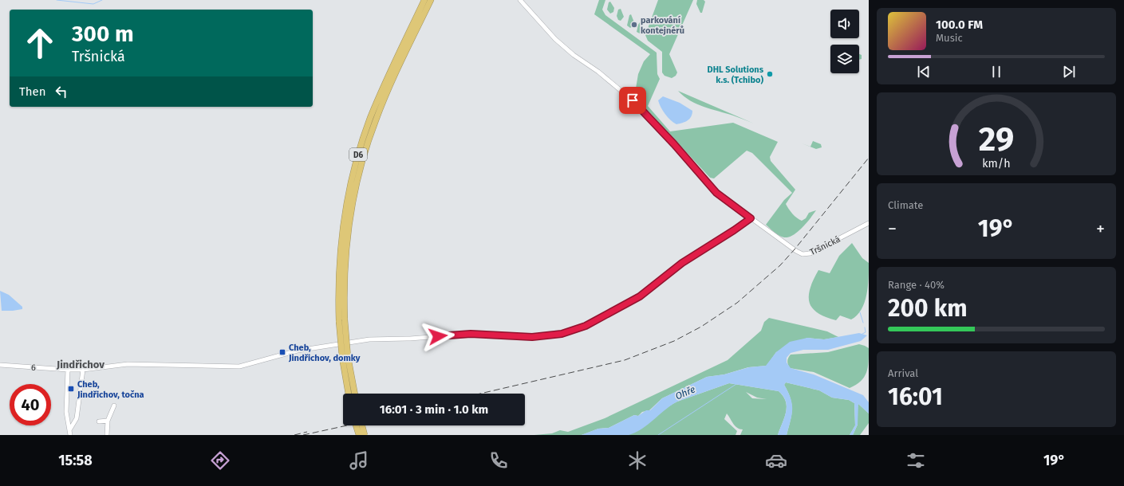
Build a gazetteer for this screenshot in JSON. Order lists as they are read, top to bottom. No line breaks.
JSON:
{"streets":{"highway":["D6"],"street":["Tršnická","6"]},"crossings":[["Tršnická","6"]],"districts":["Jindřichov"],"water":["Ohře"],"places":{"other":["parkování kontejnérů","DHL Solutions k.s. (Tchibo)"],"transit":["Cheb, Jindřichov, domky","Cheb, Jindřichov, točna"]},"page":{"turn":["300 m","Tršnická"],"song":["100.0 FM","Music"],"then":"Then","tile":["Climate",["Range · 40%","200 km"],["Arrival","16:01"]],"heat":["−","19°","+"],"limit":"40","trip":"16:01 · 3 min · 1.0 km","tabs":["15:58","19°"],"gauge":["29","km/h"]}}
